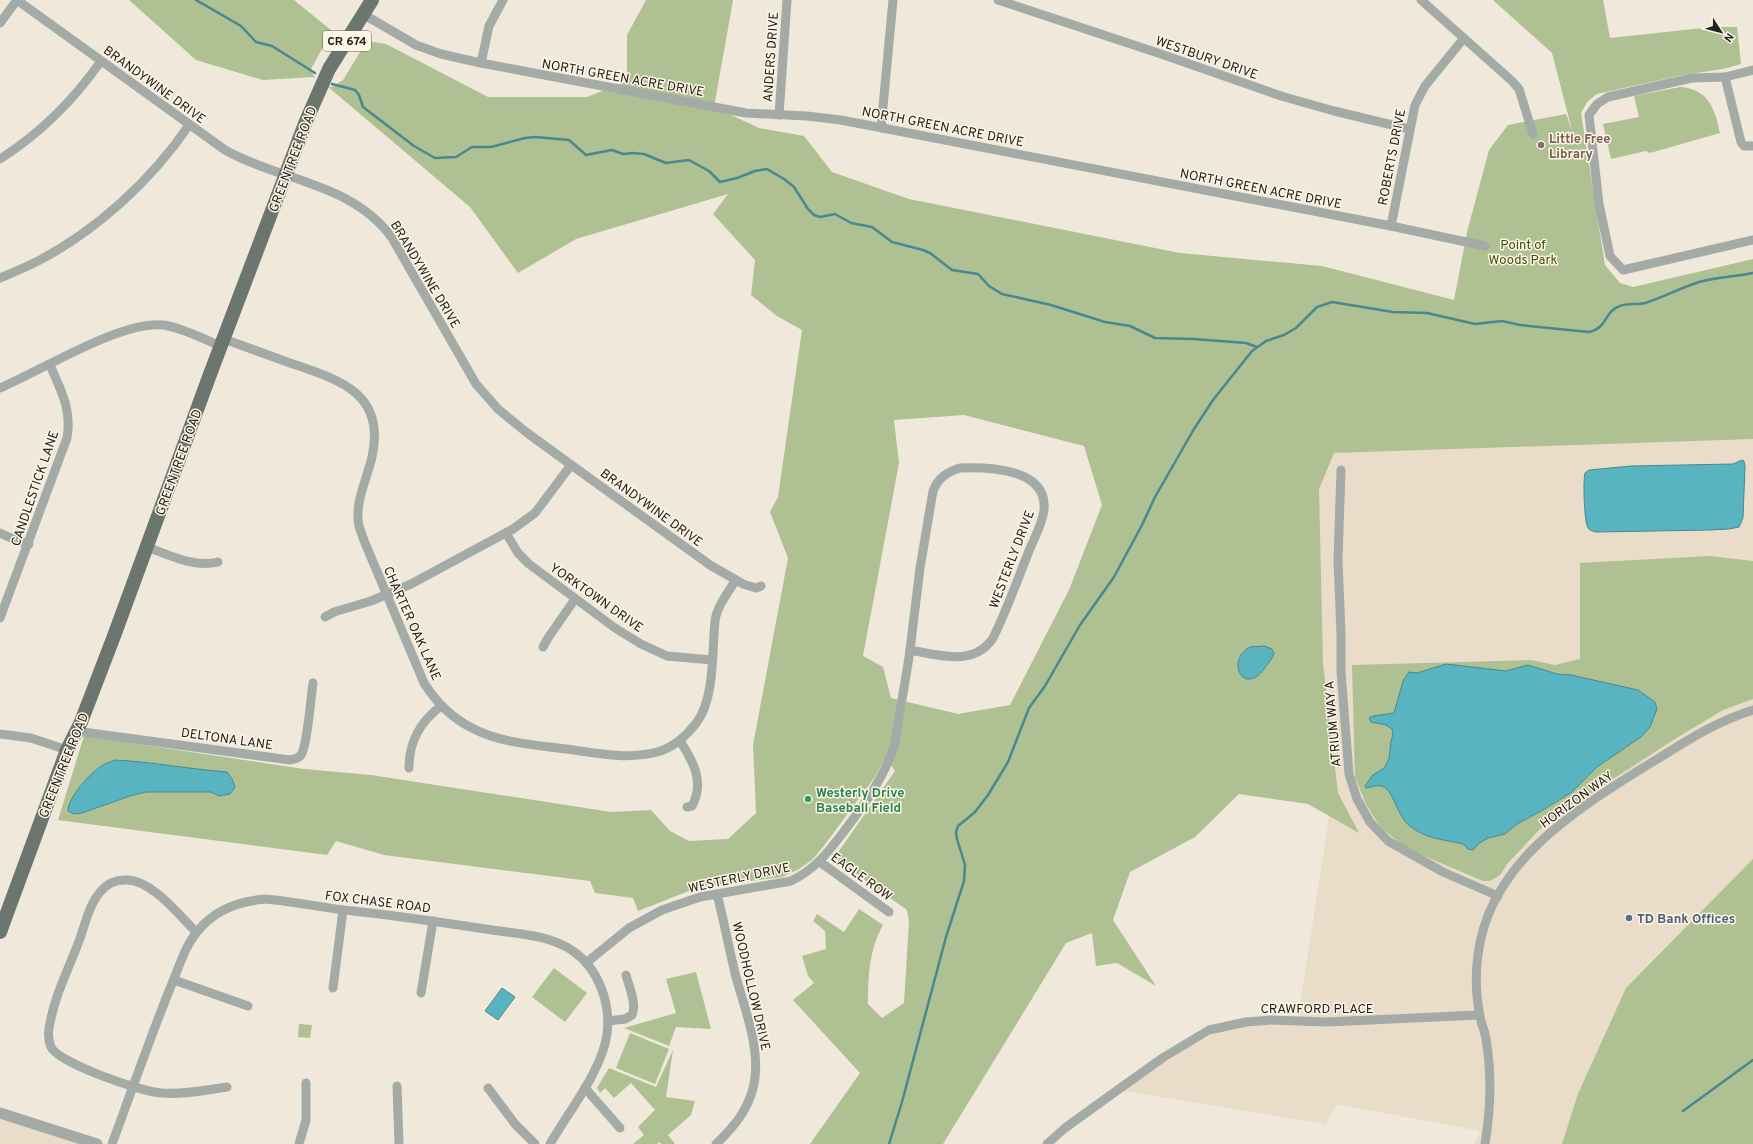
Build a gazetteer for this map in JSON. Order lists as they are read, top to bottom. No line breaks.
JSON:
{"streets":{"main road":["CR 674","GREENTREE ROAD"],"street":["ANDERS DRIVE","WESTBURY DRIVE","NORTH GREEN ACRE DRIVE","BRANDYWINE DRIVE","ROBERTS DRIVE","CANDLESTICK LANE","WESTERLY DRIVE","YORKTOWN DRIVE","CHARTER OAK LANE","ATRIUM WAY A","DELTONA LANE","HORIZON WAY","EAGLE ROW","FOX CHASE ROAD","WOODHOLLOW DRIVE","CRAWFORD PLACE"]},"crossings":[["ANDERS DRIVE","NORTH GREEN ACRE DRIVE"],["WESTBURY DRIVE","ROBERTS DRIVE"],["NORTH GREEN ACRE DRIVE","ROBERTS DRIVE"],["NORTH GREEN ACRE DRIVE","GREENTREE ROAD"],["BRANDYWINE DRIVE","GREENTREE ROAD"],["BRANDYWINE DRIVE","CHARTER OAK LANE"],["GREENTREE ROAD","CHARTER OAK LANE"],["GREENTREE ROAD","DELTONA LANE"],["CANDLESTICK LANE","CHARTER OAK LANE"],["WESTERLY DRIVE","EAGLE ROW"],["WESTERLY DRIVE","FOX CHASE ROAD"],["WESTERLY DRIVE","WOODHOLLOW DRIVE"],["YORKTOWN DRIVE","CHARTER OAK LANE"],["ATRIUM WAY A","HORIZON WAY"],["HORIZON WAY","CRAWFORD PLACE"]],"parks":["Point of Woods Park"],"places":["Little Free Library","Westerly Drive Baseball Field","TD Bank Offices"],"north":"bottom right"}
